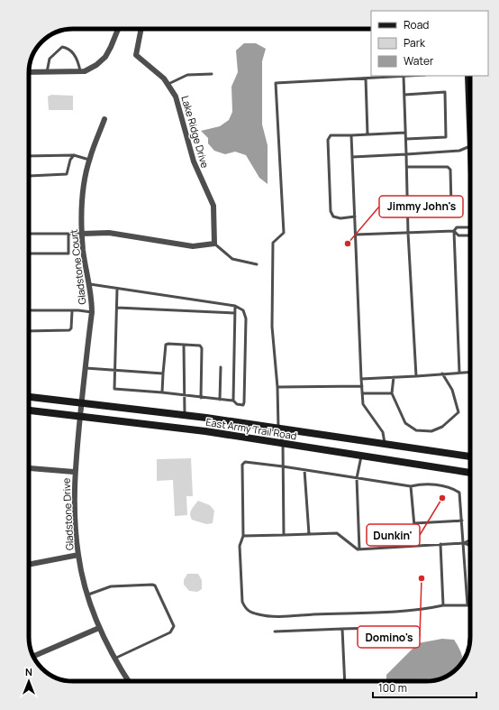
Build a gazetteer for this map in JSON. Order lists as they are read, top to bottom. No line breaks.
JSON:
{"streets":{"main road":["East Army Trail Road"],"street":["Lake Ridge Drive","Gladstone Court","Gladstone Drive"]},"crossings":[["Gladstone Court","East Army Trail Road"],["Gladstone Court","Gladstone Drive"],["East Army Trail Road","Gladstone Drive"]],"places":["Jimmy John's","Dunkin'","Domino's"],"legend":["Road","Park","Water"],"scale_bar":"100 m","north":"top"}
